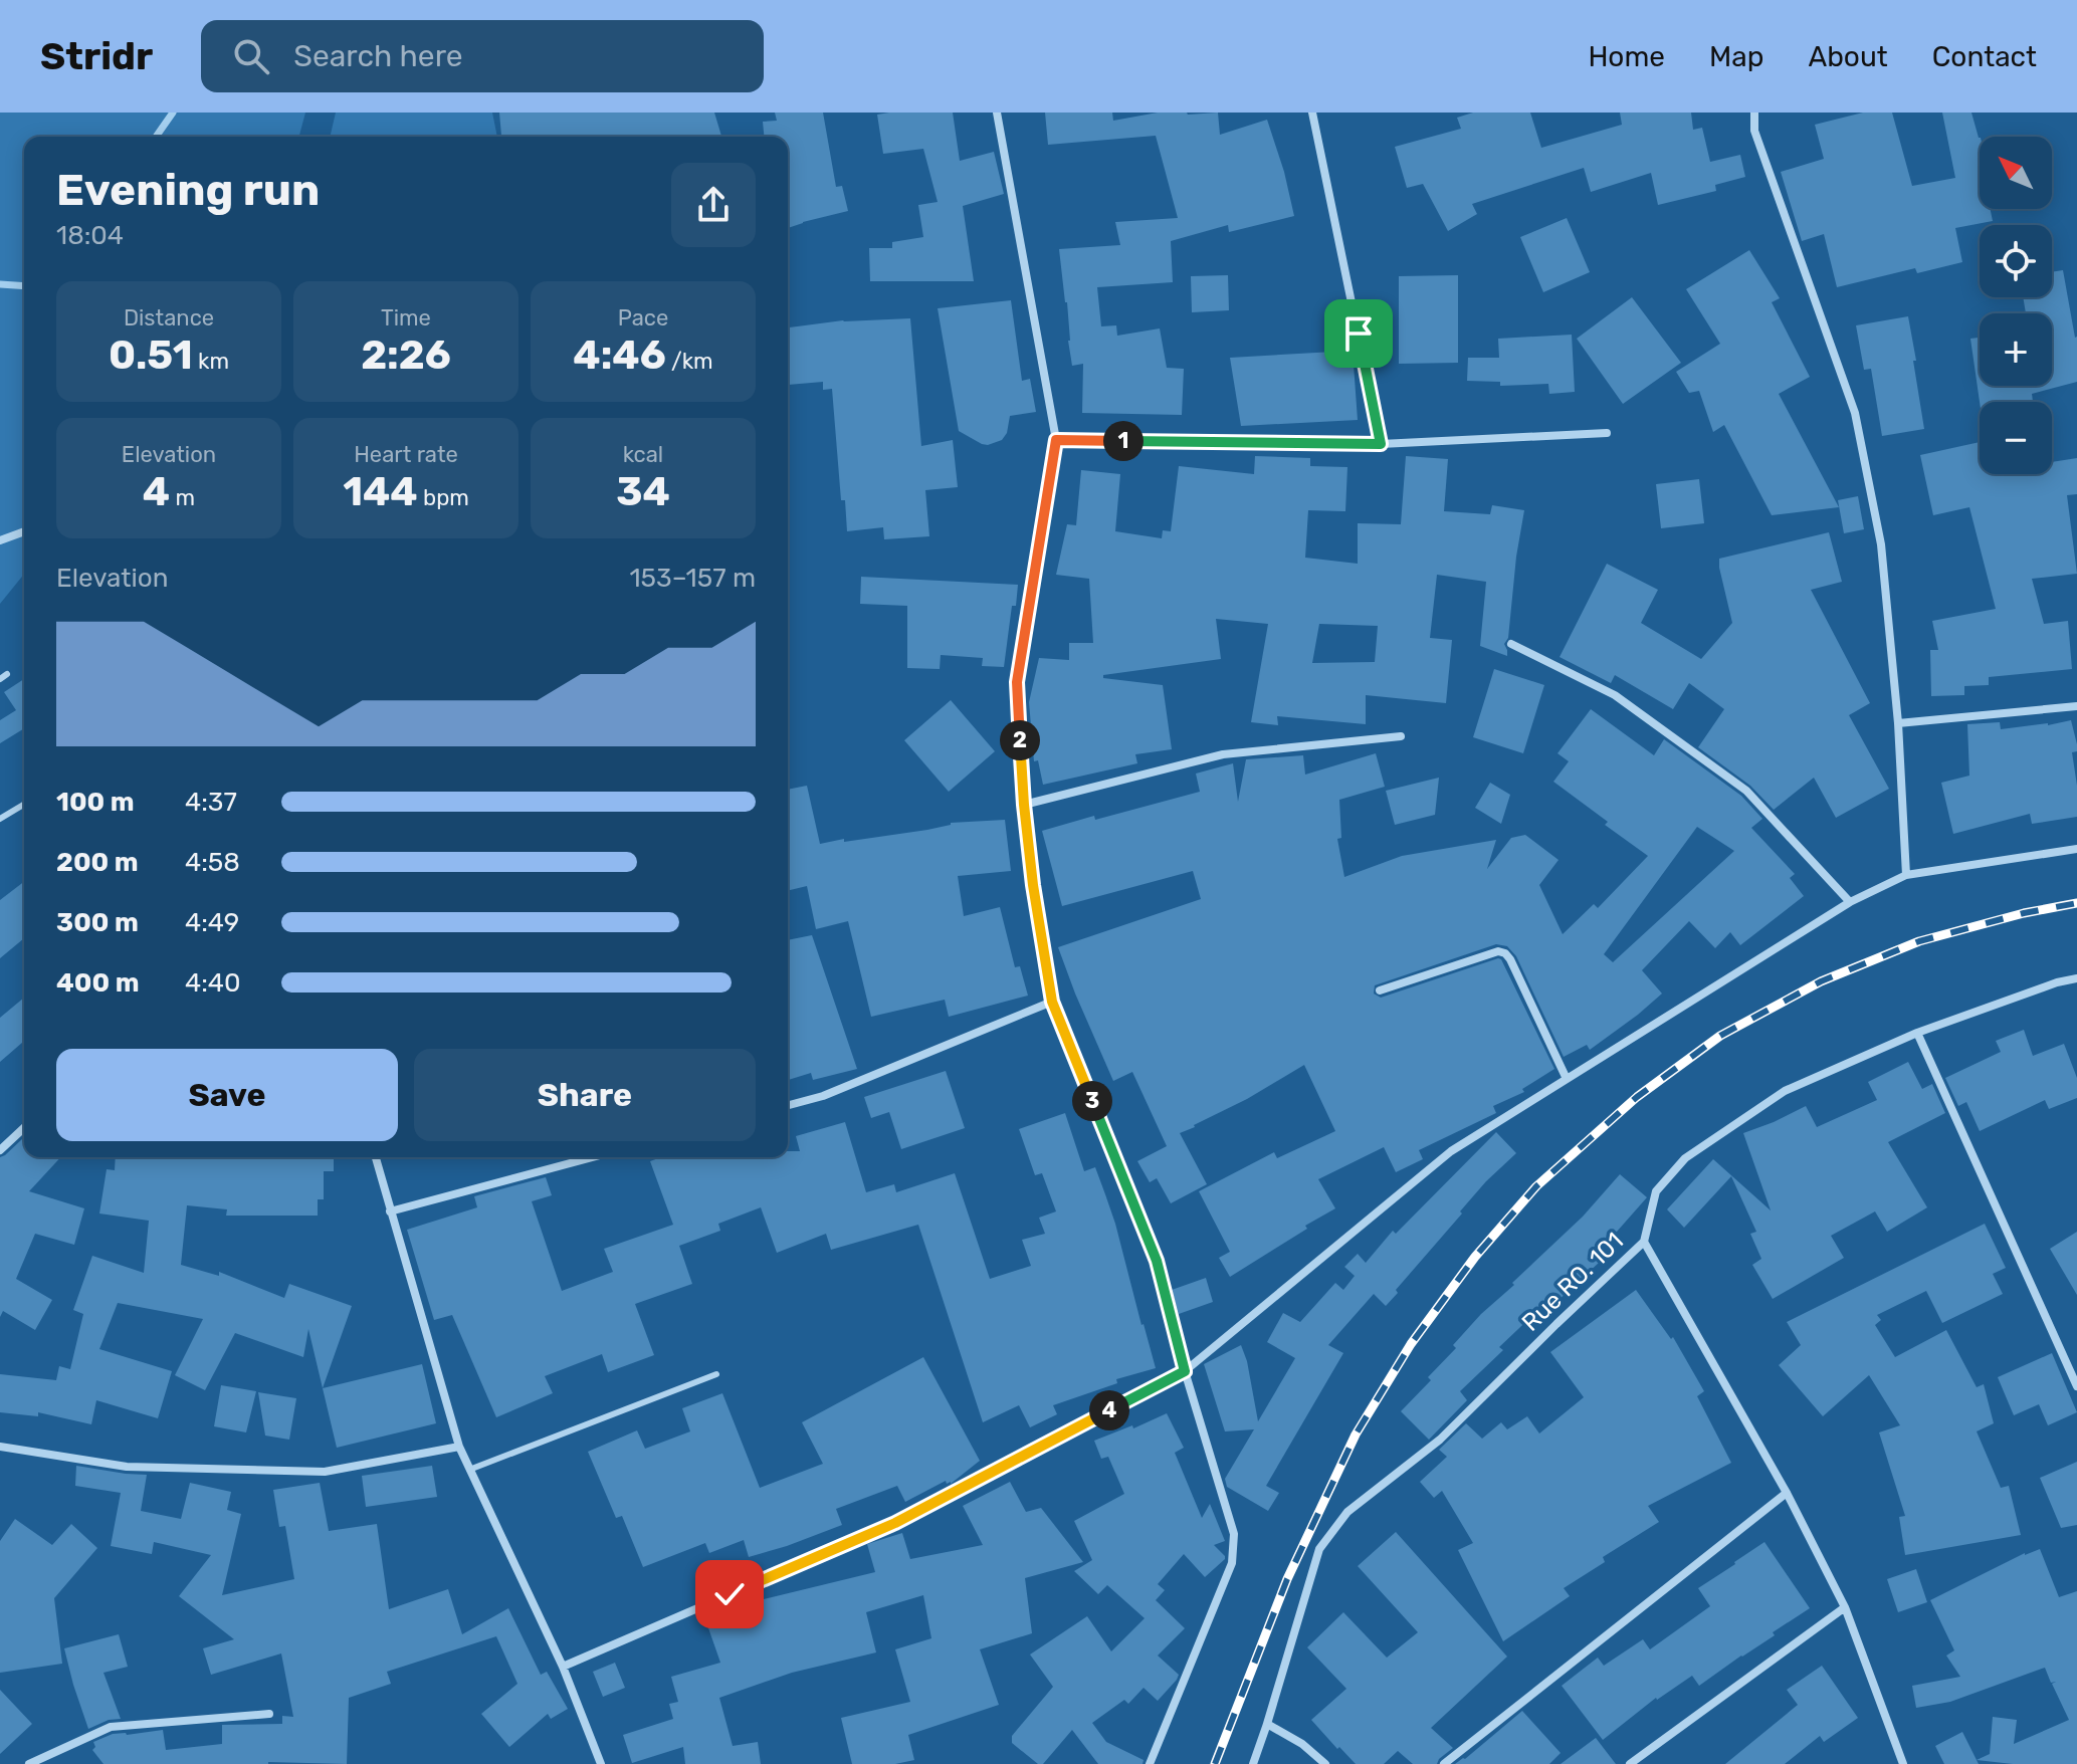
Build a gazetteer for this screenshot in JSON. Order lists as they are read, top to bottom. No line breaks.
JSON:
{"streets":{"street":["Rue RO. 101"]},"north":"top left","page":{"header":"Stridr","search":"Search here","nav":["Home","Map","About","Contact"],"map_buttons":["+","−"],"heading":["Evening run","18:04"],"stats":[["Distance","0.51 km"],["Time","2:26"],["Pace","4:46 /km"],["Elevation","4 m"],["Heart rate","144 bpm"],["kcal","34"]],"pins":["1","2","3","4"],"chart":["Elevation","153–157 m"],"list":[{"name":"100 m","note":"4:37"},{"name":"200 m","note":"4:58"},{"name":"300 m","note":"4:49"},{"name":"400 m","note":"4:40"}],"buttons":["Save","Share"]}}
